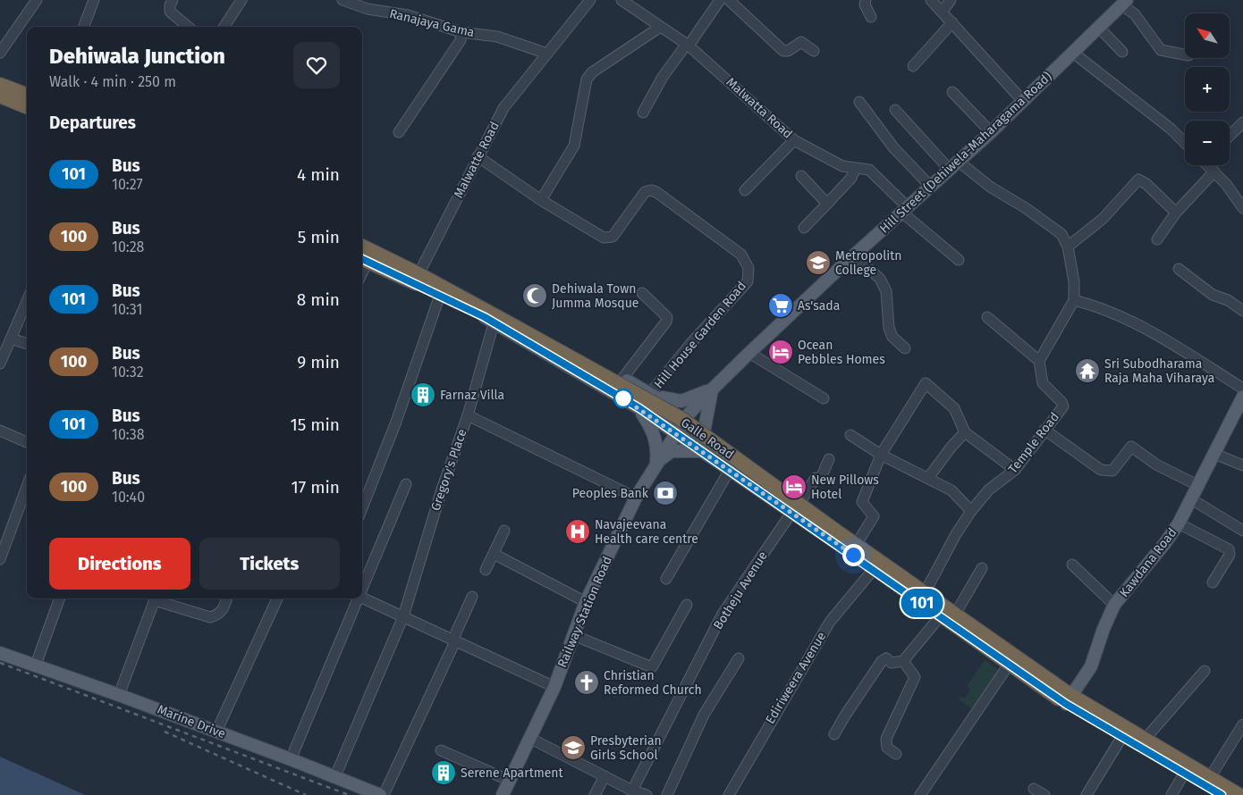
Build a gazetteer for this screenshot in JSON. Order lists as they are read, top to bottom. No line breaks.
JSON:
{"streets":{"highway":["Galle Road"],"main road":["Hill Street (Dehiwela-Maharagama Road)","Kawdana Road","Railway Station Road","Marine Drive"],"street":["Ranajaya Gama","Malwatta Road","Malwatte Road","Hill House Garden Road","Temple Road","Gregory's Place","Botheju Avenue","Ediriweera Avenue"]},"crossings":[["Ranajaya Gama","Malwatte Road"],["Malwatta Road","Hill Street (Dehiwela-Maharagama Road)"],["Hill Street (Dehiwela-Maharagama Road)","Railway Station Road"],["Malwatte Road","Galle Road"],["Galle Road","Temple Road"],["Galle Road","Gregory's Place"],["Galle Road","Kawdana Road"],["Galle Road","Ediriweera Avenue"],["Gregory's Place","Marine Drive"]],"places":{"school or university":["Metropolitn College","Presbyterian Girls School"],"mosque":["Dehiwala Town Jumma Mosque"],"supermarket":["As'sada"],"hotel":["Ocean Pebbles Homes","New Pillows Hotel"],"temple":["Sri Subodharama Raja Maha Viharaya"],"building":["Farnaz Villa","Serene Apartment"],"bank":["Peoples Bank"],"hospital":["Navajeevana Health care centre"],"church":["Christian Reformed Church"]},"lines":["bus line 101"],"north":"top left","page":{"on_map":"101","map_buttons":["+","−"],"heading":[["Dehiwala Junction","Walk · 4 min · 250 m"],"Departures"],"list":[{"mark":"101","name":"Bus","note":"10:27","value":"4 min"},{"mark":"100","name":"Bus","note":"10:28","value":"5 min"},{"mark":"101","name":"Bus","note":"10:31","value":"8 min"},{"mark":"100","name":"Bus","note":"10:32","value":"9 min"},{"mark":"101","name":"Bus","note":"10:38","value":"15 min"},{"mark":"100","name":"Bus","note":"10:40","value":"17 min"}],"buttons":["Directions","Tickets"]}}
